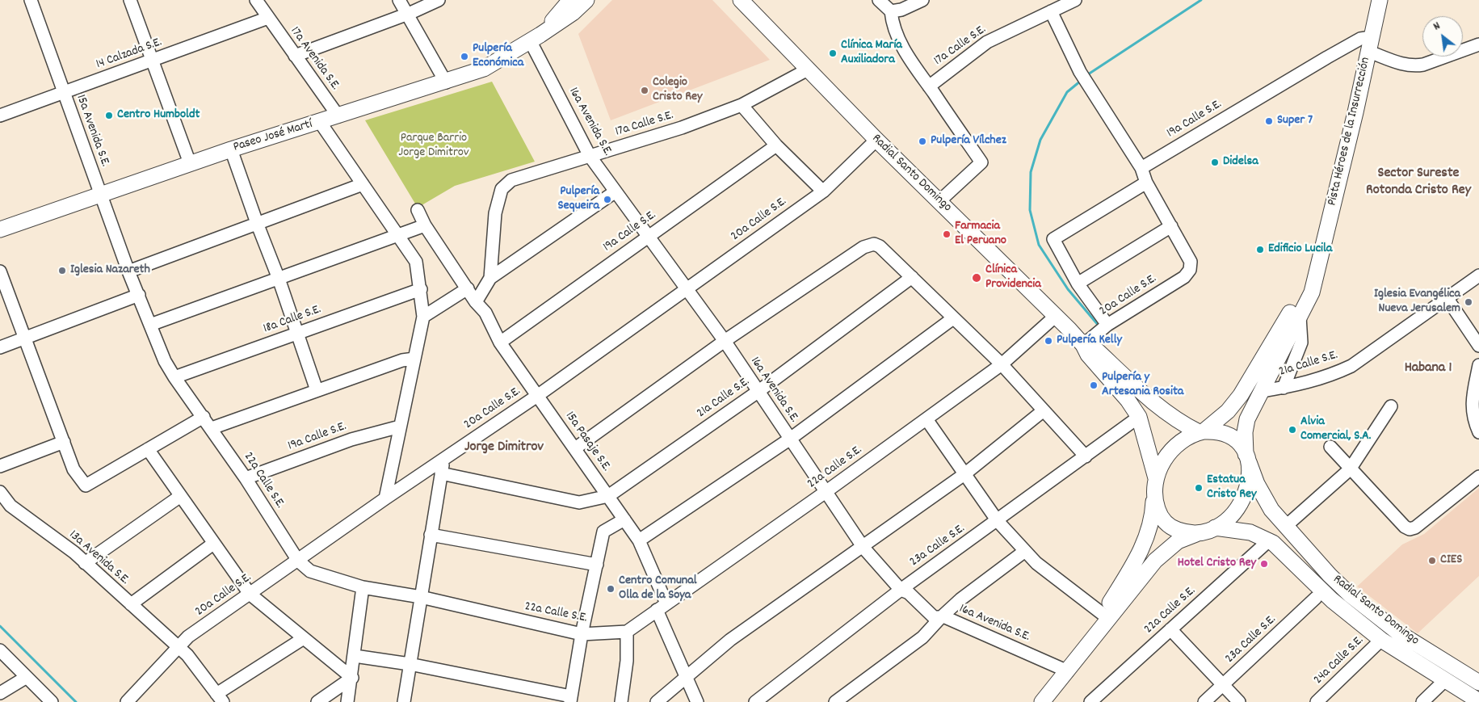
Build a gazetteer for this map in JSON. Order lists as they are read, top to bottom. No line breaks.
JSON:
{"streets":{"main road":["Pista Héroes de la Insurrección","Paseo José Martí","Radial Santo Domingo"],"street":["17a Calle S.E.","14 Calzada S.E.","17a Avenida S.E.","19a Calle S.E.","16a Avenida S.E.","15a Avenida S.E.","20a Calle S.E.","18a Calle S.E.","21a Calle S.E.","15a Pasaje S.E.","22a Calle S.E.","23a Calle S.E.","13a Avenida S.E.","24a Calle S.E."]},"crossings":[["17a Calle S.E.","16a Avenida S.E."],["17a Calle S.E.","Radial Santo Domingo"],["14 Calzada S.E.","17a Avenida S.E."],["14 Calzada S.E.","15a Avenida S.E."],["17a Avenida S.E.","Paseo José Martí"],["19a Calle S.E.","16a Avenida S.E."],["19a Calle S.E.","Pista Héroes de la Insurrección"],["19a Calle S.E.","15a Pasaje S.E."],["19a Calle S.E.","22a Calle S.E."],["16a Avenida S.E.","Paseo José Martí"],["16a Avenida S.E.","20a Calle S.E."],["16a Avenida S.E.","21a Calle S.E."],["16a Avenida S.E.","22a Calle S.E."],["16a Avenida S.E.","23a Calle S.E."],["15a Avenida S.E.","Paseo José Martí"],["15a Avenida S.E.","22a Calle S.E."],["Pista Héroes de la Insurrección","Radial Santo Domingo"],["Pista Héroes de la Insurrección","21a Calle S.E."],["Radial Santo Domingo","20a Calle S.E."],["Radial Santo Domingo","22a Calle S.E."],["Radial Santo Domingo","23a Calle S.E."],["Radial Santo Domingo","24a Calle S.E."],["20a Calle S.E.","15a Pasaje S.E."],["20a Calle S.E.","22a Calle S.E."],["20a Calle S.E.","13a Avenida S.E."],["18a Calle S.E.","22a Calle S.E."],["21a Calle S.E.","15a Pasaje S.E."],["15a Pasaje S.E.","22a Calle S.E."]],"districts":["Sector Sureste Rotonda Cristo Rey","Habana 1","Jorge Dimitrov"],"parks":["Parque Barrio Jorge Dimitrov"],"places":["Clínica María Auxiliadora","Pulpería Económica","Colegio Cristo Rey","Centro Humboldt","Super 7","Pulpería Vílchez","Didelsa","Pulpería Sequeira","Farmacia El Peruano","Edificio Lucila","Iglesia Nazareth","Clínica Providencia","Iglesia Evangélica Nueva Jerusalem","Pulpería Kelly","Pulpería y Artesania Rosita","Alvia Comercial, S.A.","Estatua Cristo Rey","CIES","Hotel Cristo Rey","Centro Comunal Olla de la Soya"],"north":"top left"}
